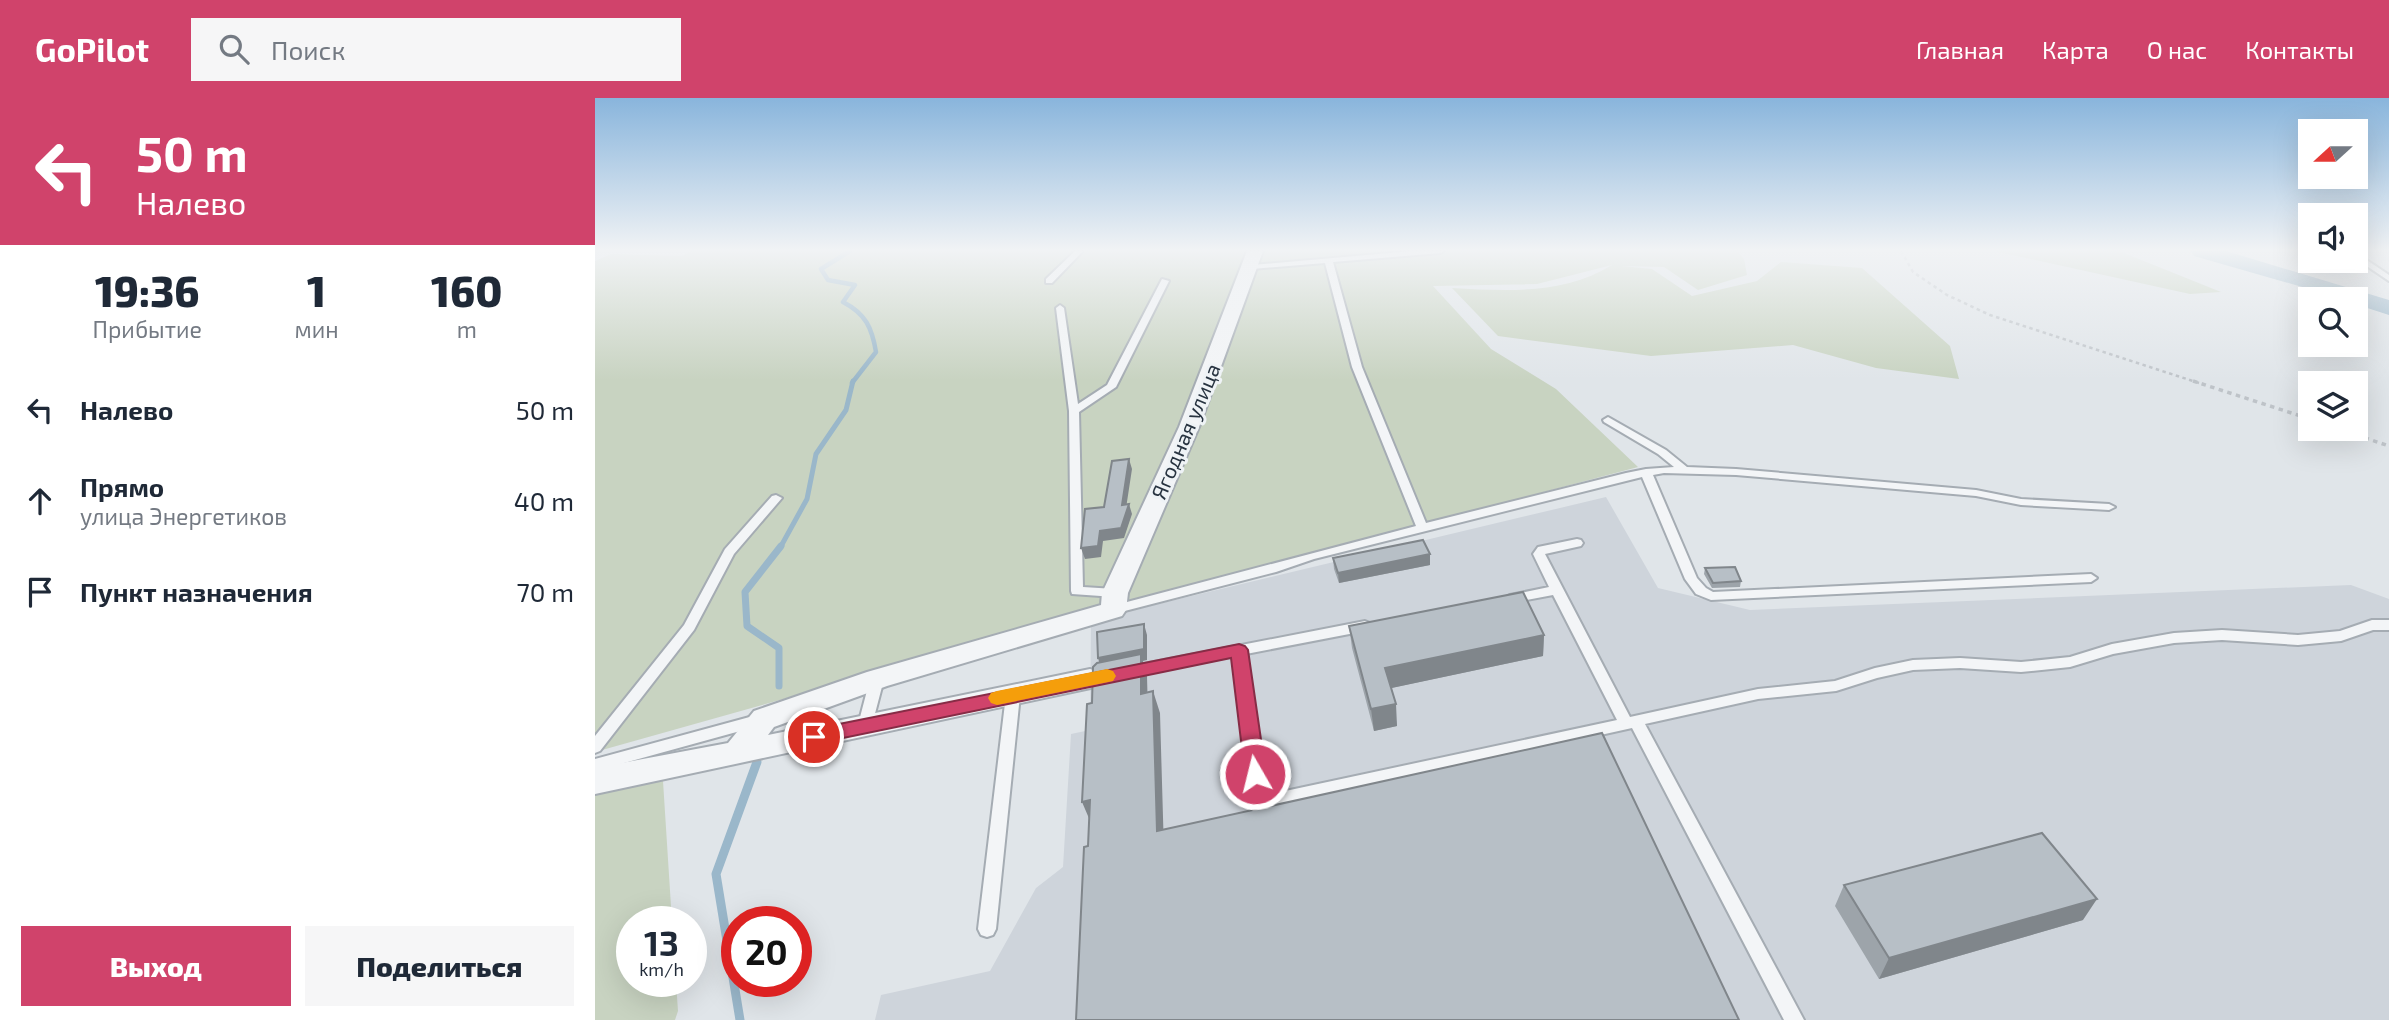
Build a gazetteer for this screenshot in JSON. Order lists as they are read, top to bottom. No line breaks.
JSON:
{"streets":{"street":["Ягодная улица"]},"north":"left","page":{"header":"GoPilot","search":"Поиск","nav":["Главная","Карта","О нас","Контакты"],"turn":["50 m","Налево"],"eta":["19:36","Прибытие","1","мин","160","m"],"list":[{"name":"Налево","value":"50 m"},{"name":"Прямо","note":"улица Энергетиков","value":"40 m"},{"name":"Пункт назначения","value":"70 m"}],"speed":"13 km/h","limit":"20","buttons":["Выход","Поделиться"]}}
